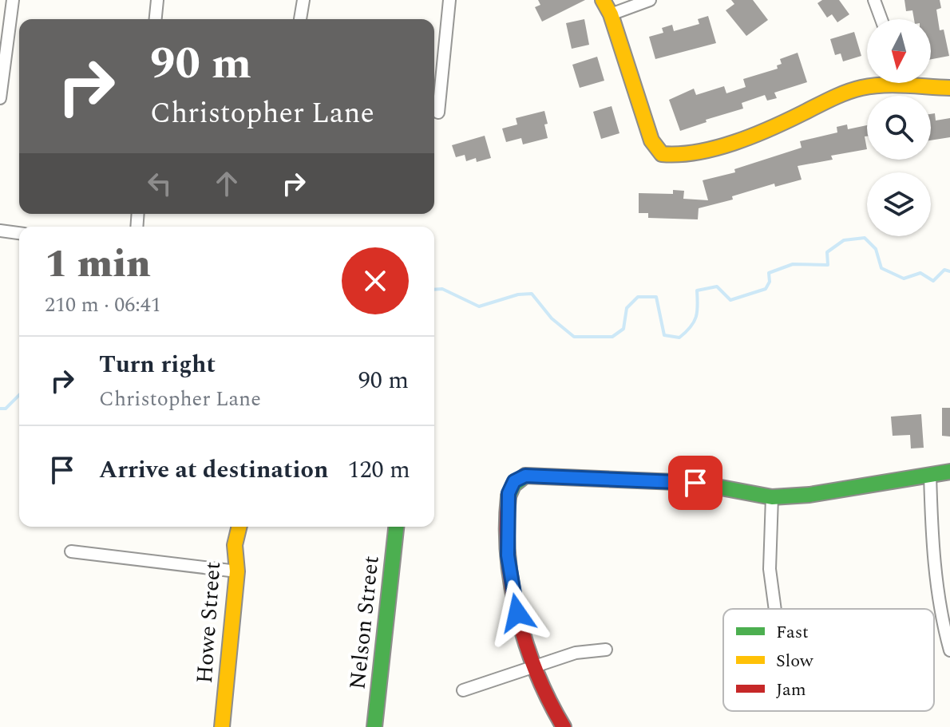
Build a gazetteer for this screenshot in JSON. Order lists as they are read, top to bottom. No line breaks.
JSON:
{"streets":{"street":["Howe Street","Nelson Street"]},"legend":["Fast","Slow","Jam"],"north":"bottom","page":{"turn":["90 m","Christopher Lane"],"heading":["1 min","210 m · 06:41"],"list":[{"name":"Turn right","note":"Christopher Lane","value":"90 m"},{"name":"Arrive at destination","value":"120 m"}]}}
